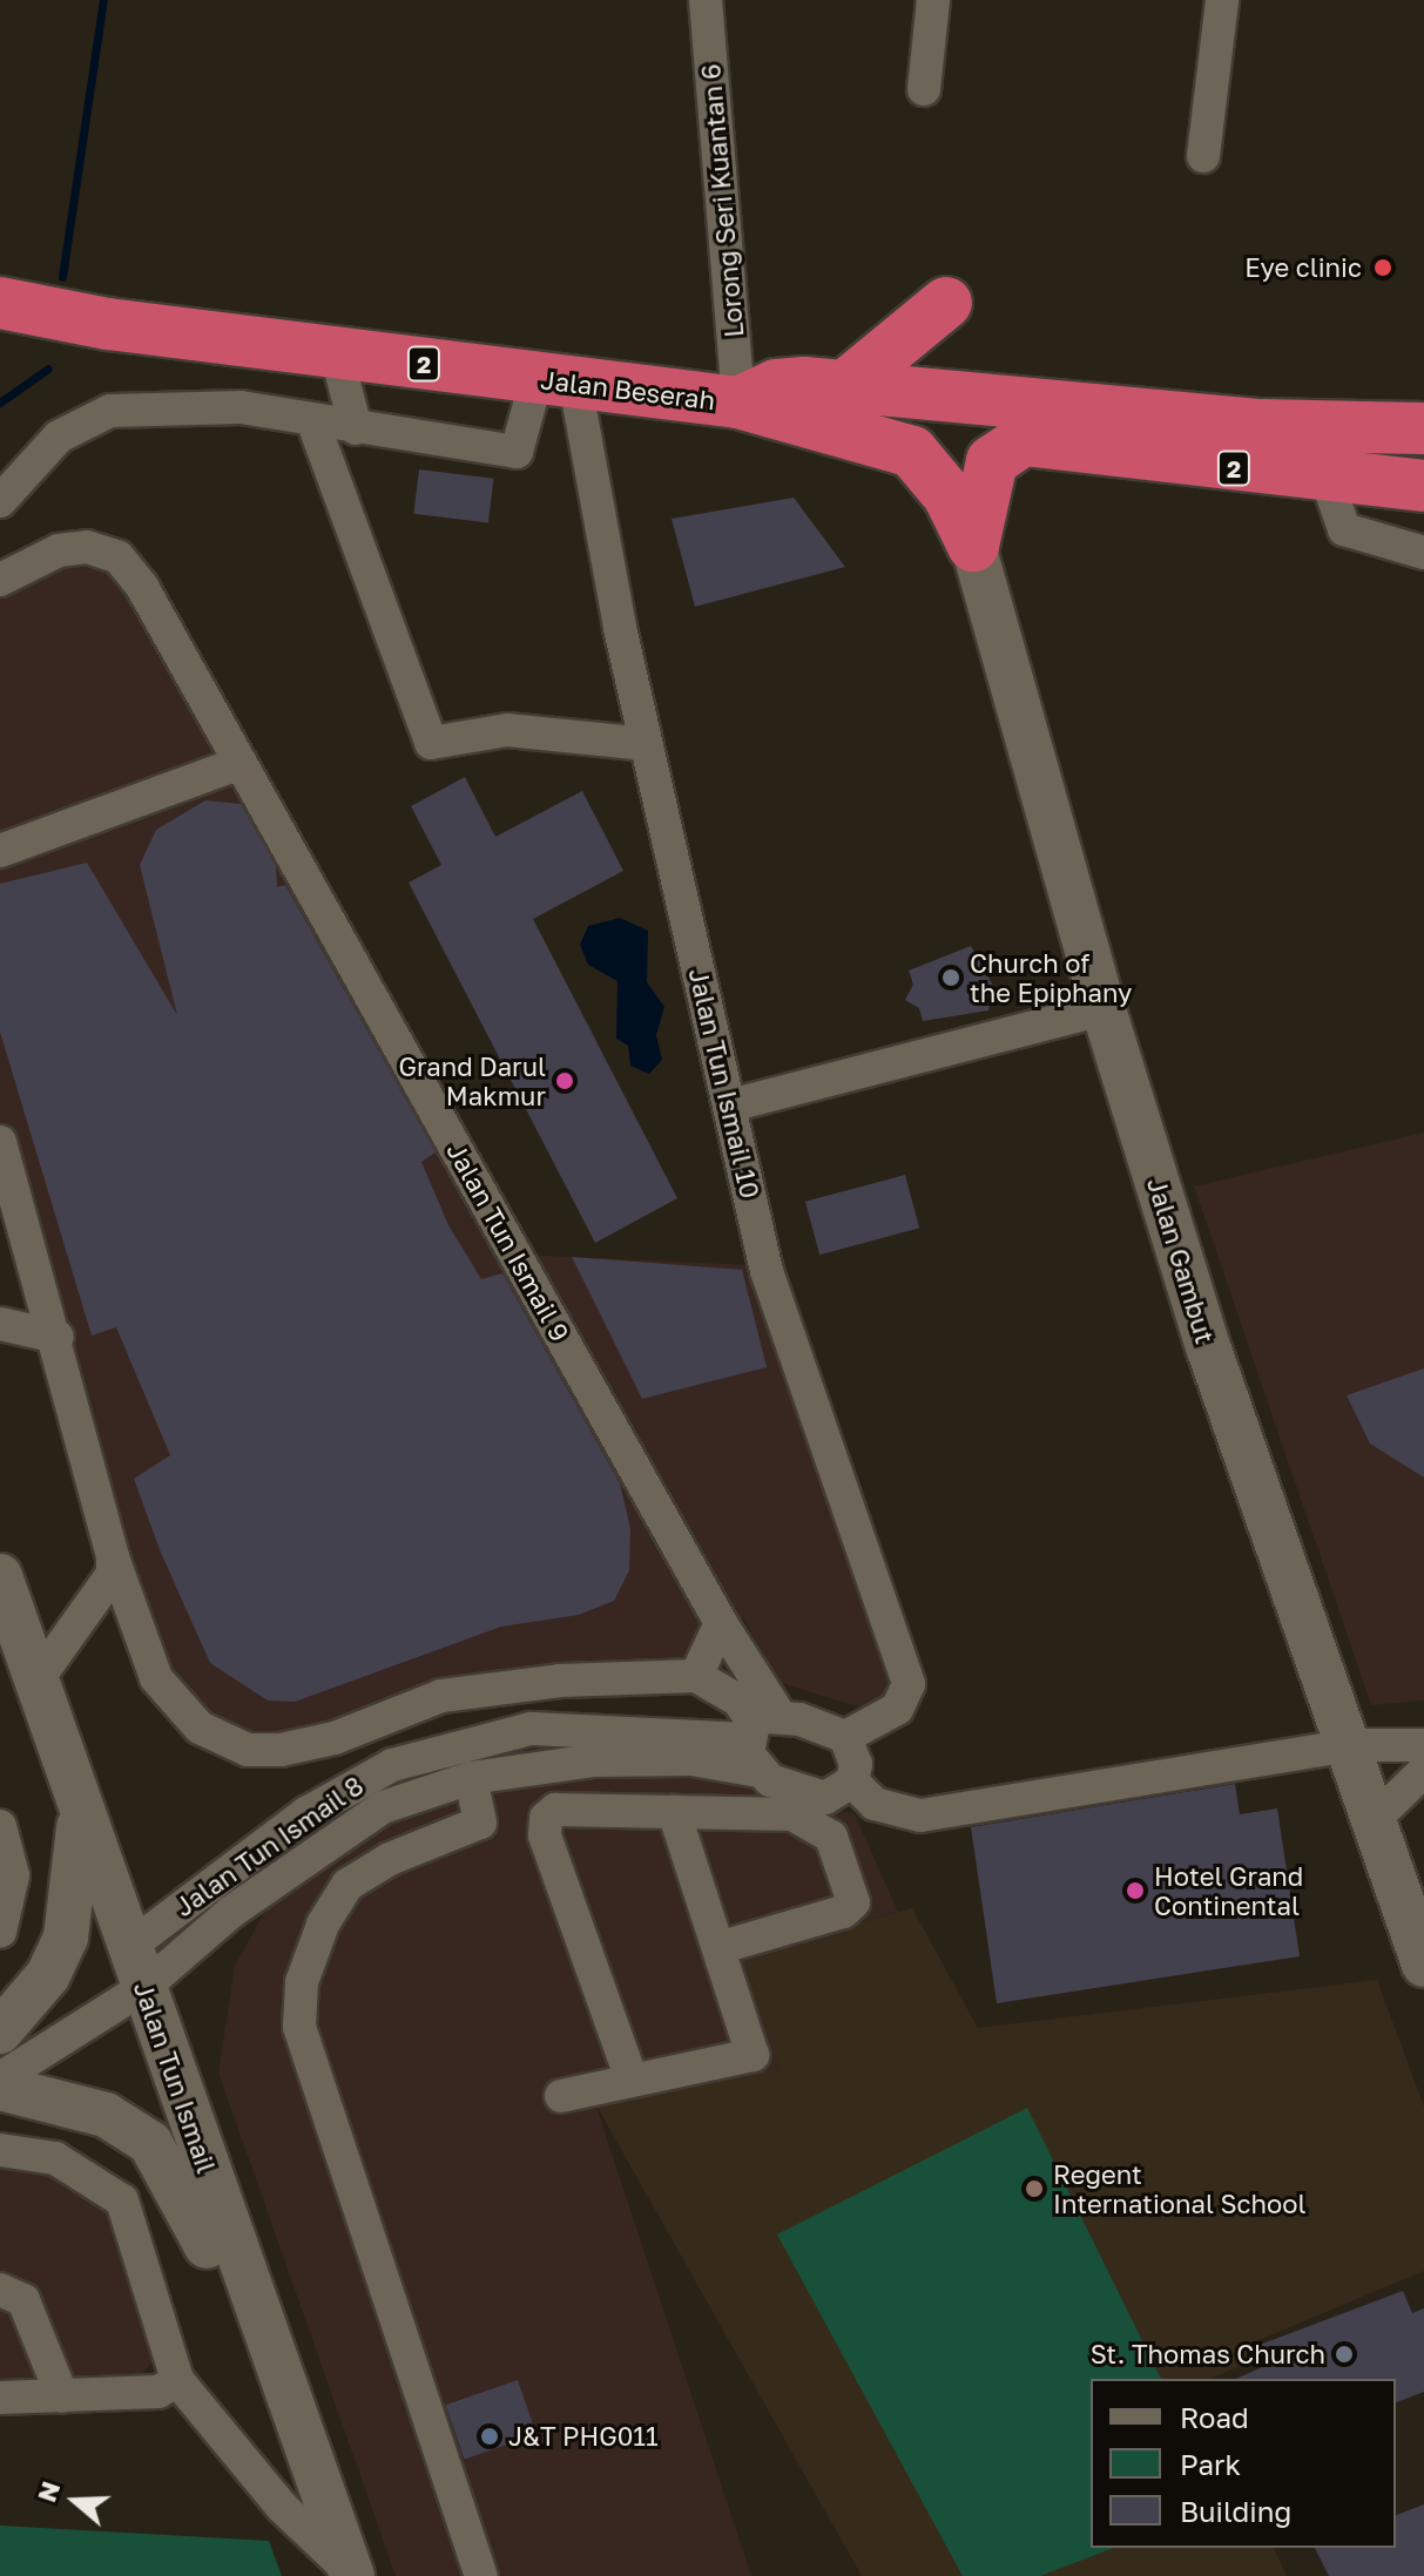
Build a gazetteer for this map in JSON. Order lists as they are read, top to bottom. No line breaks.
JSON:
{"streets":{"highway":["2","Jalan Beserah"],"main road":["Jalan Gambut","Jalan Tun Ismail"],"street":["Lorong Seri Kuantan 6","Jalan Tun Ismail 10","Jalan Tun Ismail 9","Jalan Tun Ismail 8"]},"crossings":[["Lorong Seri Kuantan 6","2"],["Lorong Seri Kuantan 6","Jalan Beserah"],["2","Jalan Beserah"],["2","Jalan Gambut"],["Jalan Beserah","Jalan Tun Ismail 10"],["Jalan Tun Ismail 9","Jalan Tun Ismail 8"],["Jalan Tun Ismail 8","Jalan Tun Ismail"]],"places":["Eye clinic","Church of the Epiphany","Grand Darul Makmur","Hotel Grand Continental","Regent International School","St. Thomas Church","J&T PHG011"],"legend":["Road","Park","Building"],"north":"left"}
